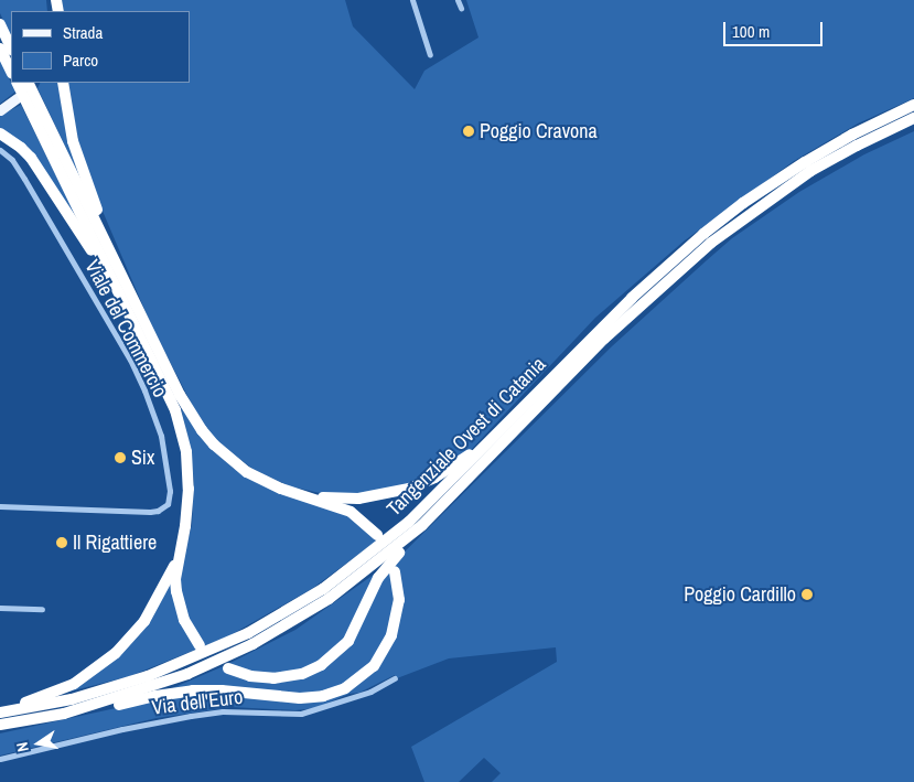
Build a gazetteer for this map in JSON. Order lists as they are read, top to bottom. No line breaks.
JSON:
{"streets":{"highway":["Tangenziale Ovest di Catania"],"street":["Viale del Commercio","Via dell'Euro"]},"places":["Poggio Cravona","Six","Il Rigattiere","Poggio Cardillo"],"legend":["Strada","Parco"],"scale_bar":"100 m","north":"left"}
